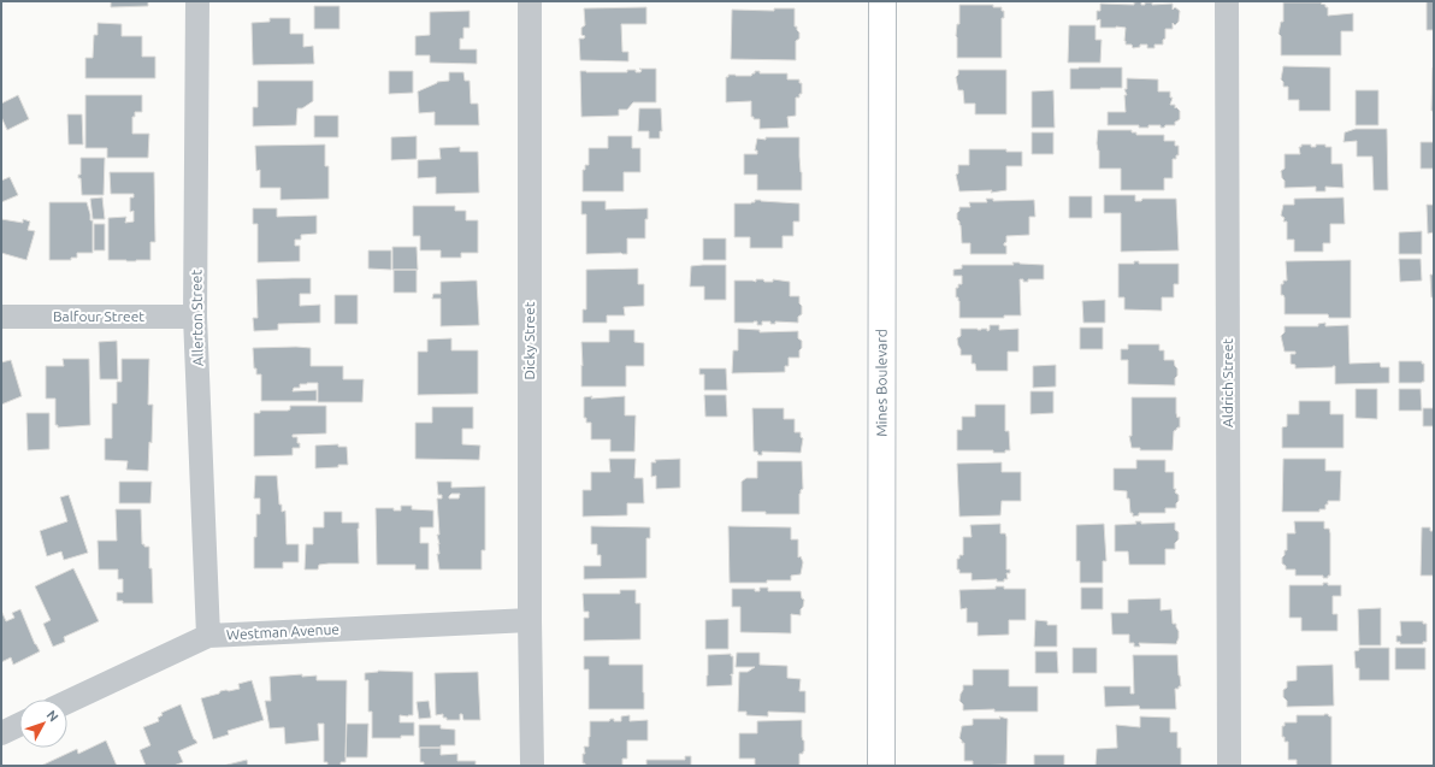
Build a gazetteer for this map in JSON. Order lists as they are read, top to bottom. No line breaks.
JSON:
{"streets":{"street":["Balfour Street","Allerton Street","Dicky Street","Mines Boulevard","Aldrich Street","Westman Avenue"]},"crossings":[["Balfour Street","Allerton Street"],["Allerton Street","Westman Avenue"],["Dicky Street","Westman Avenue"]],"north":"top right"}
